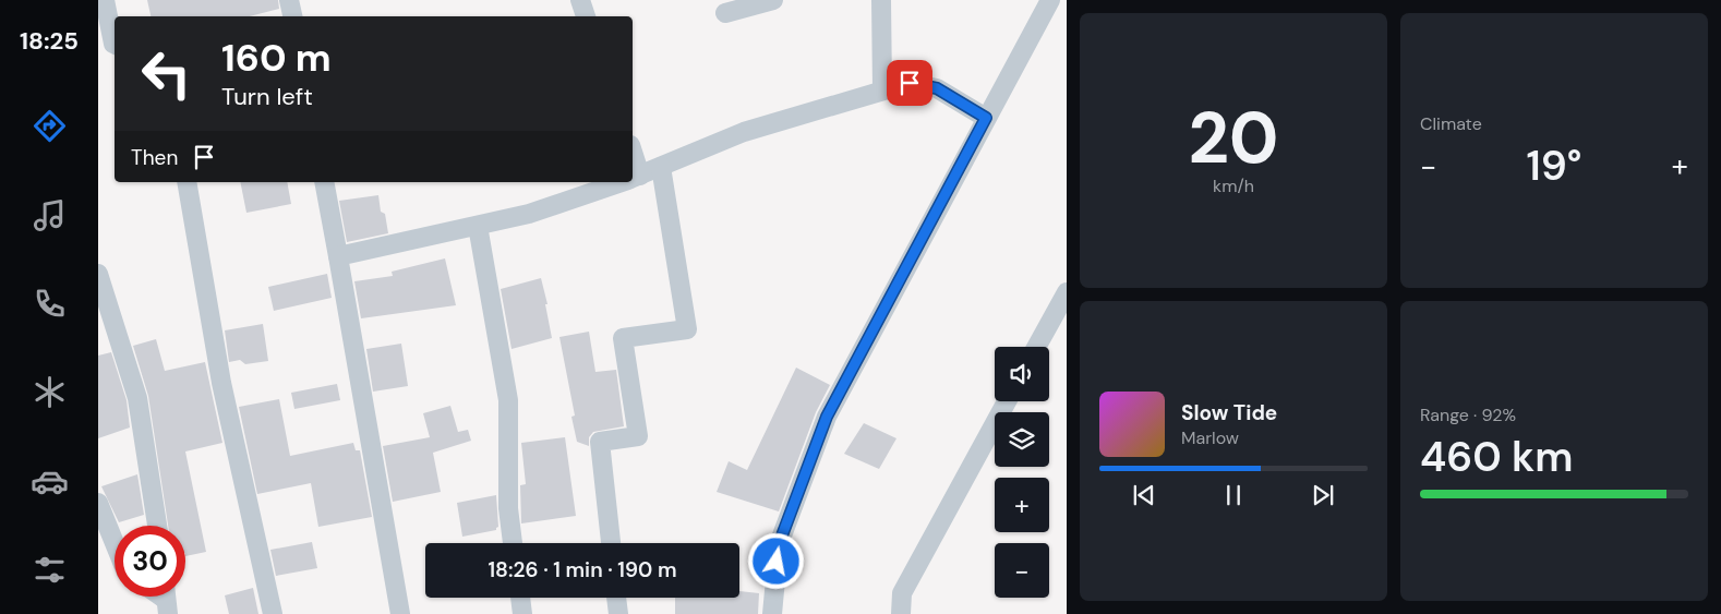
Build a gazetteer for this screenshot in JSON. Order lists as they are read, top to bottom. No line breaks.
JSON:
{"page":{"tabs":"18:25","tile":[["20","km/h"],"Climate",["Range · 92%","460 km"]],"turn":["160 m","Turn left"],"then":"Then","heat":["−","19°","+"],"map_buttons":["+","−"],"song":["Slow Tide","Marlow"],"limit":"30","trip":"18:26 · 1 min · 190 m"}}
